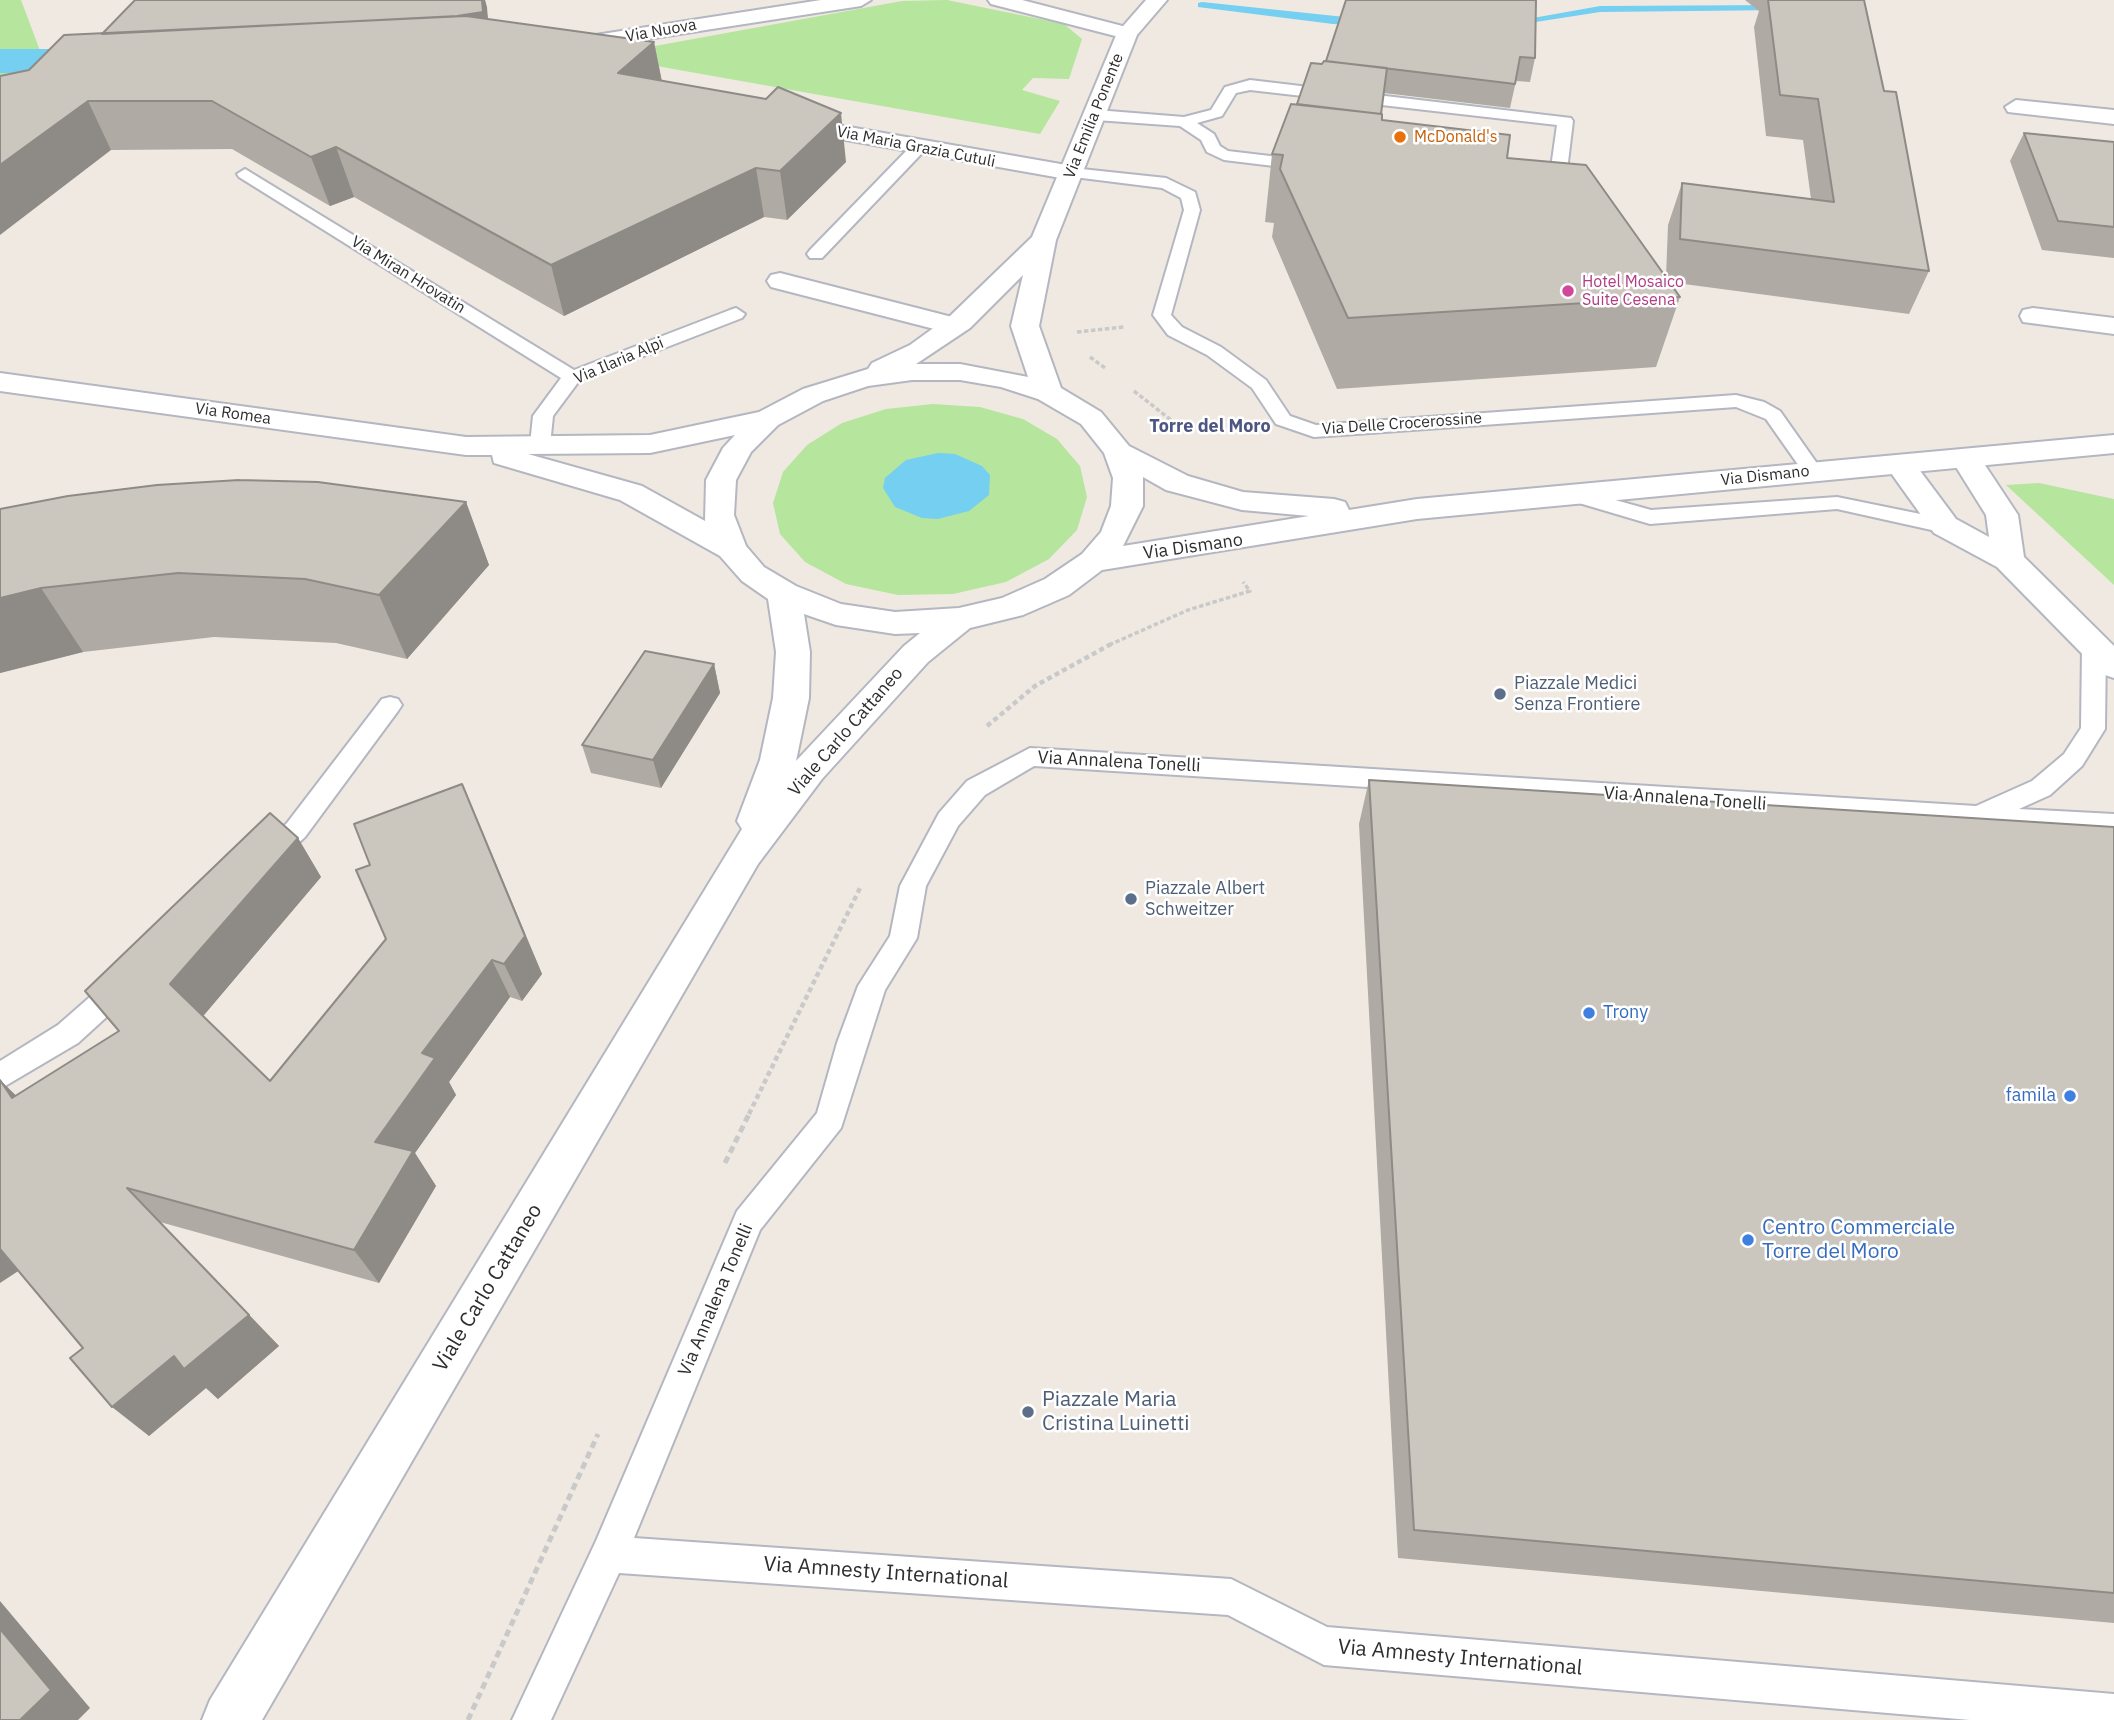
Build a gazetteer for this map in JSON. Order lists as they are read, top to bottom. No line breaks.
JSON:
{"streets":{"main road":["Via Nuova","Via Emilia Ponente","Via Maria Grazia Cutuli","Via Romea","Via Dismano","Viale Carlo Cattaneo"],"lane":["Via Miran Hrovatin","Via Ilaria Alpi","Via Delle Crocerossine","Via Annalena Tonelli","Via Amnesty International"]},"crossings":[["Via Emilia Ponente","Via Maria Grazia Cutuli"],["Via Miran Hrovatin","Via Ilaria Alpi"],["Via Ilaria Alpi","Via Romea"],["Via Delle Crocerossine","Via Dismano"],["Via Annalena Tonelli","Via Amnesty International"]],"districts":["Torre del Moro"],"places":["McDonald's","Hotel Mosaico Suite Cesena","Piazzale Medici Senza Frontiere","Piazzale Albert Schweitzer","Trony","famila","Centro Commerciale Torre del Moro","Piazzale Maria Cristina Luinetti"]}
